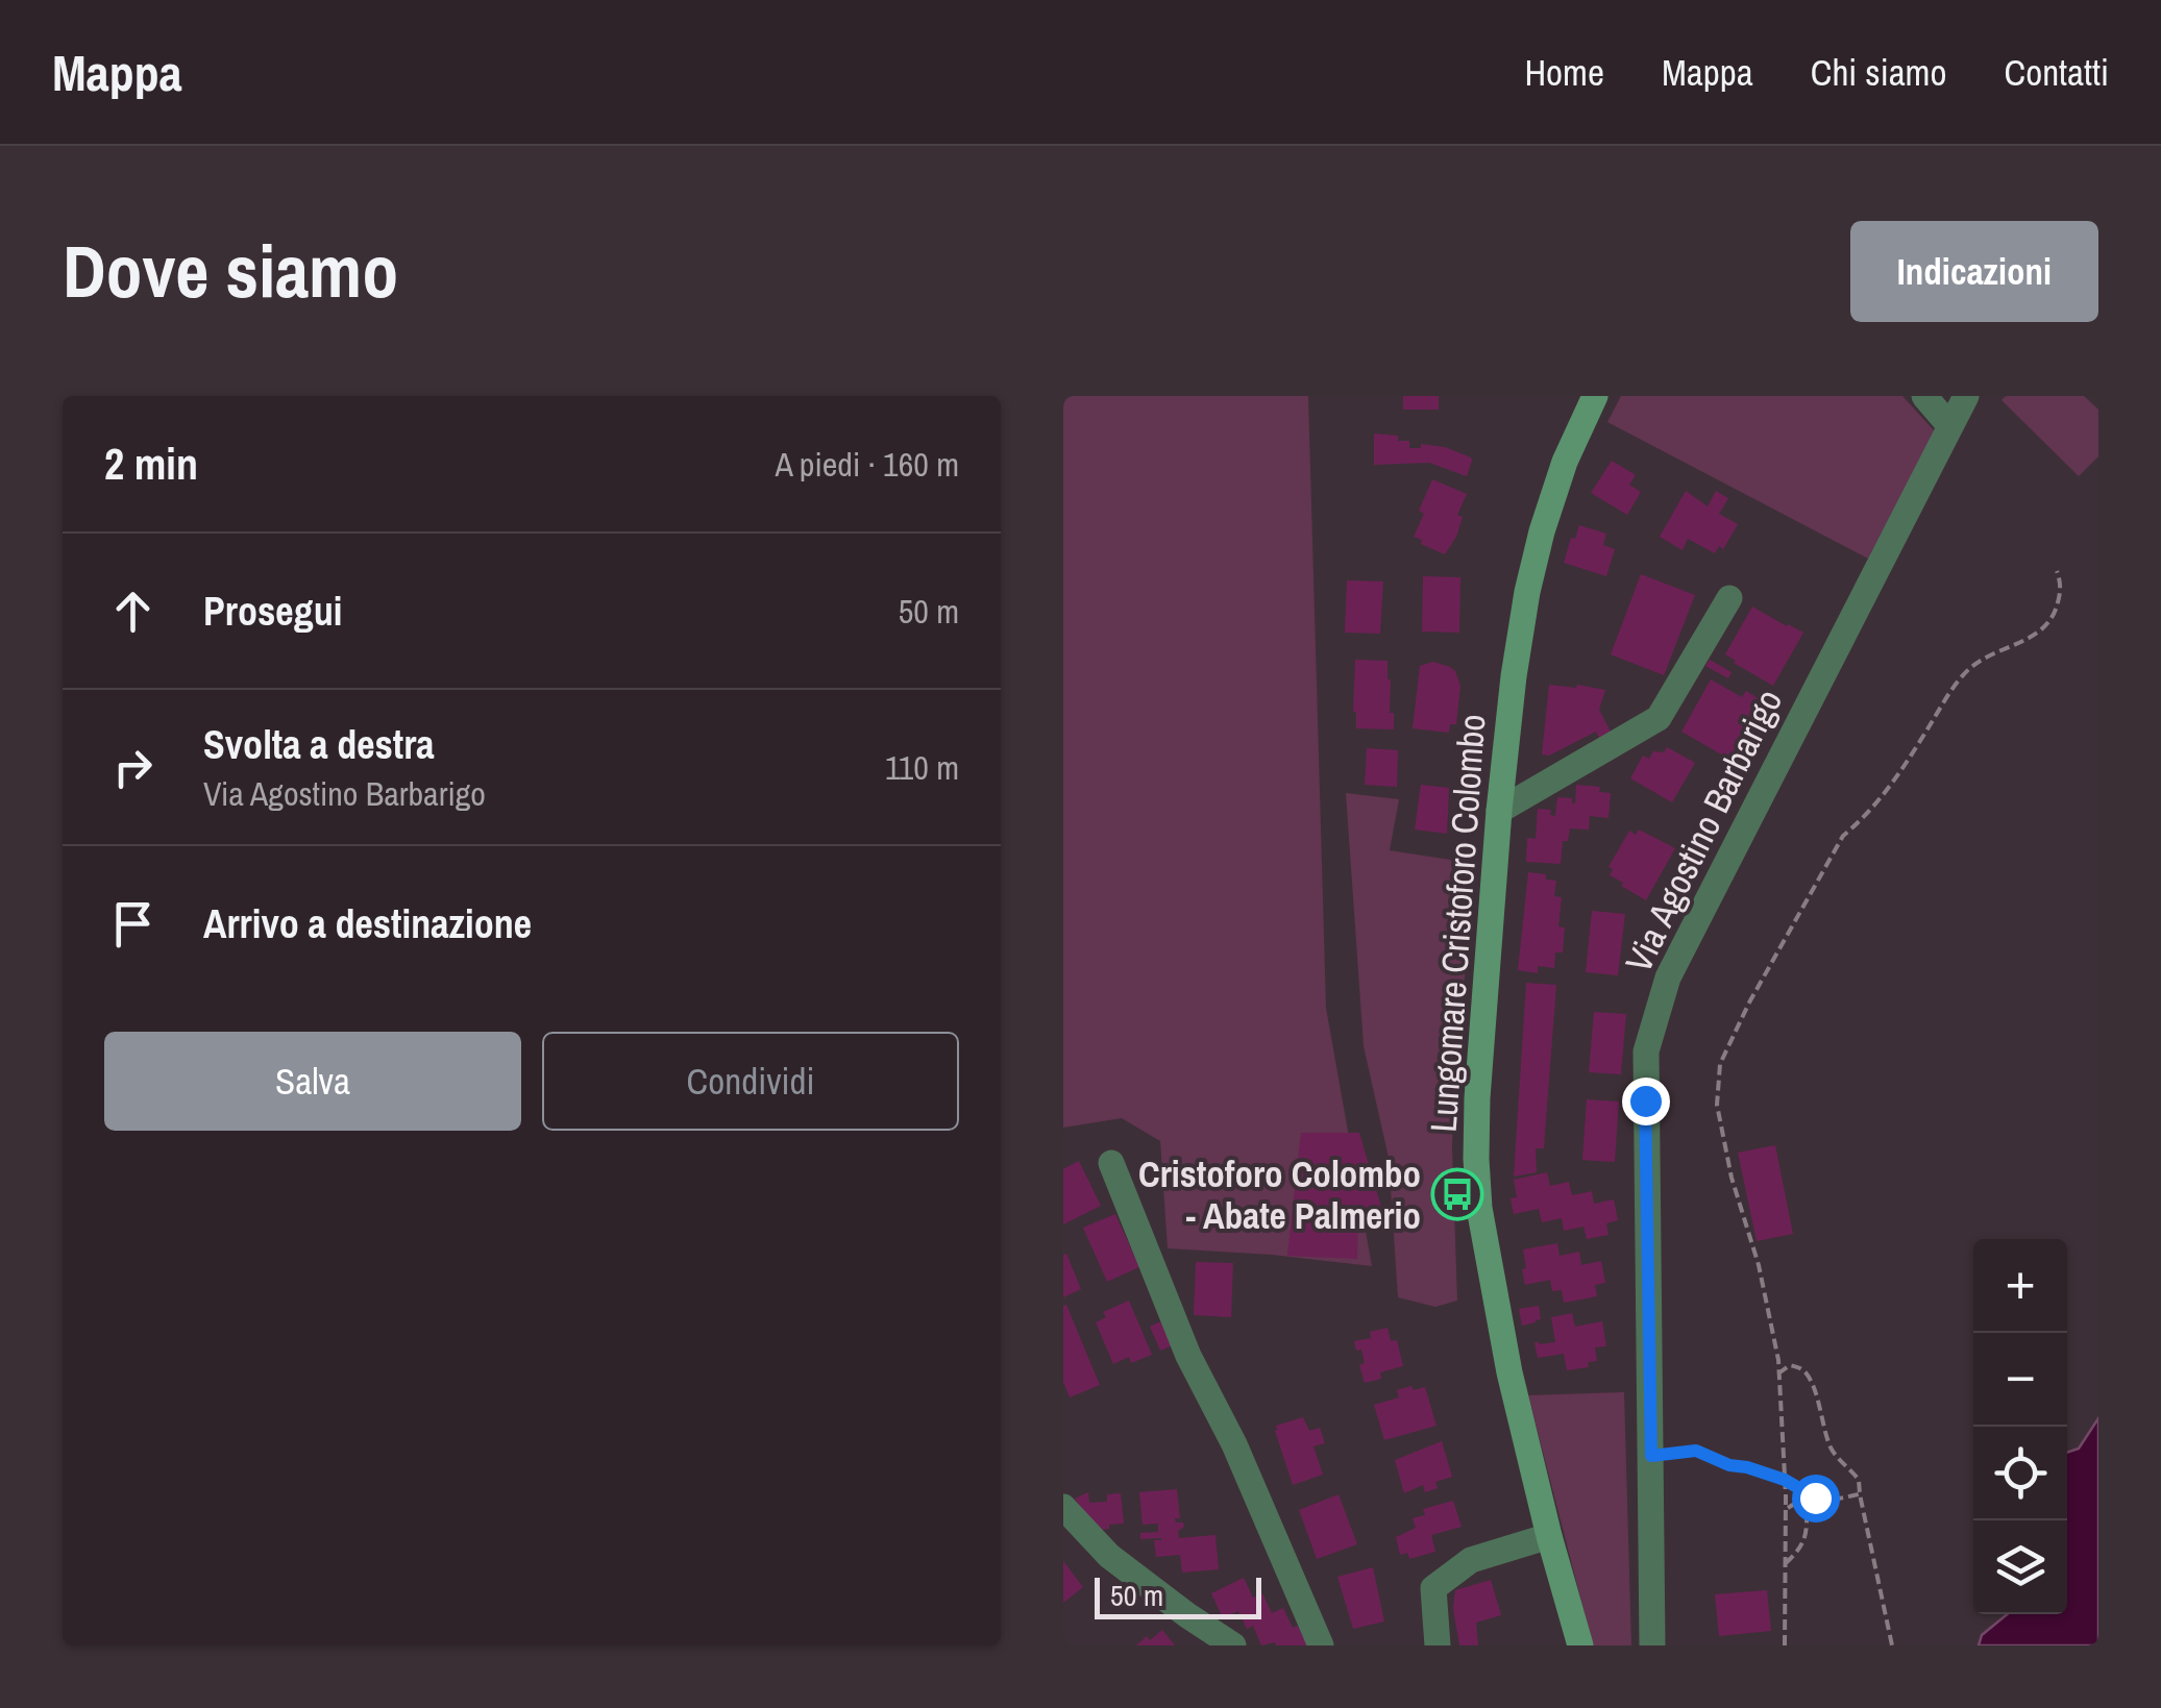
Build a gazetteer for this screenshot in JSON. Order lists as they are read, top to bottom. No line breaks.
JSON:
{"streets":{"main road":["Lungomare Cristoforo Colombo"],"street":["Via Agostino Barbarigo"]},"places":{"bus stop":["Cristoforo Colombo - Abate Palmerio"]},"scale_bar":"50 m","page":{"header":"Mappa","nav":["Home","Mappa","Chi siamo","Contatti"],"buttons":["Indicazioni",["Salva","Condividi"]],"title":"Dove siamo","heading":["2 min","A piedi · 160 m"],"list":[["Prosegui","50 m"],["Svolta a destra","Via Agostino Barbarigo","110 m"],"Arrivo a destinazione"],"map_buttons":["+","−"],"scale":"50 m"}}
